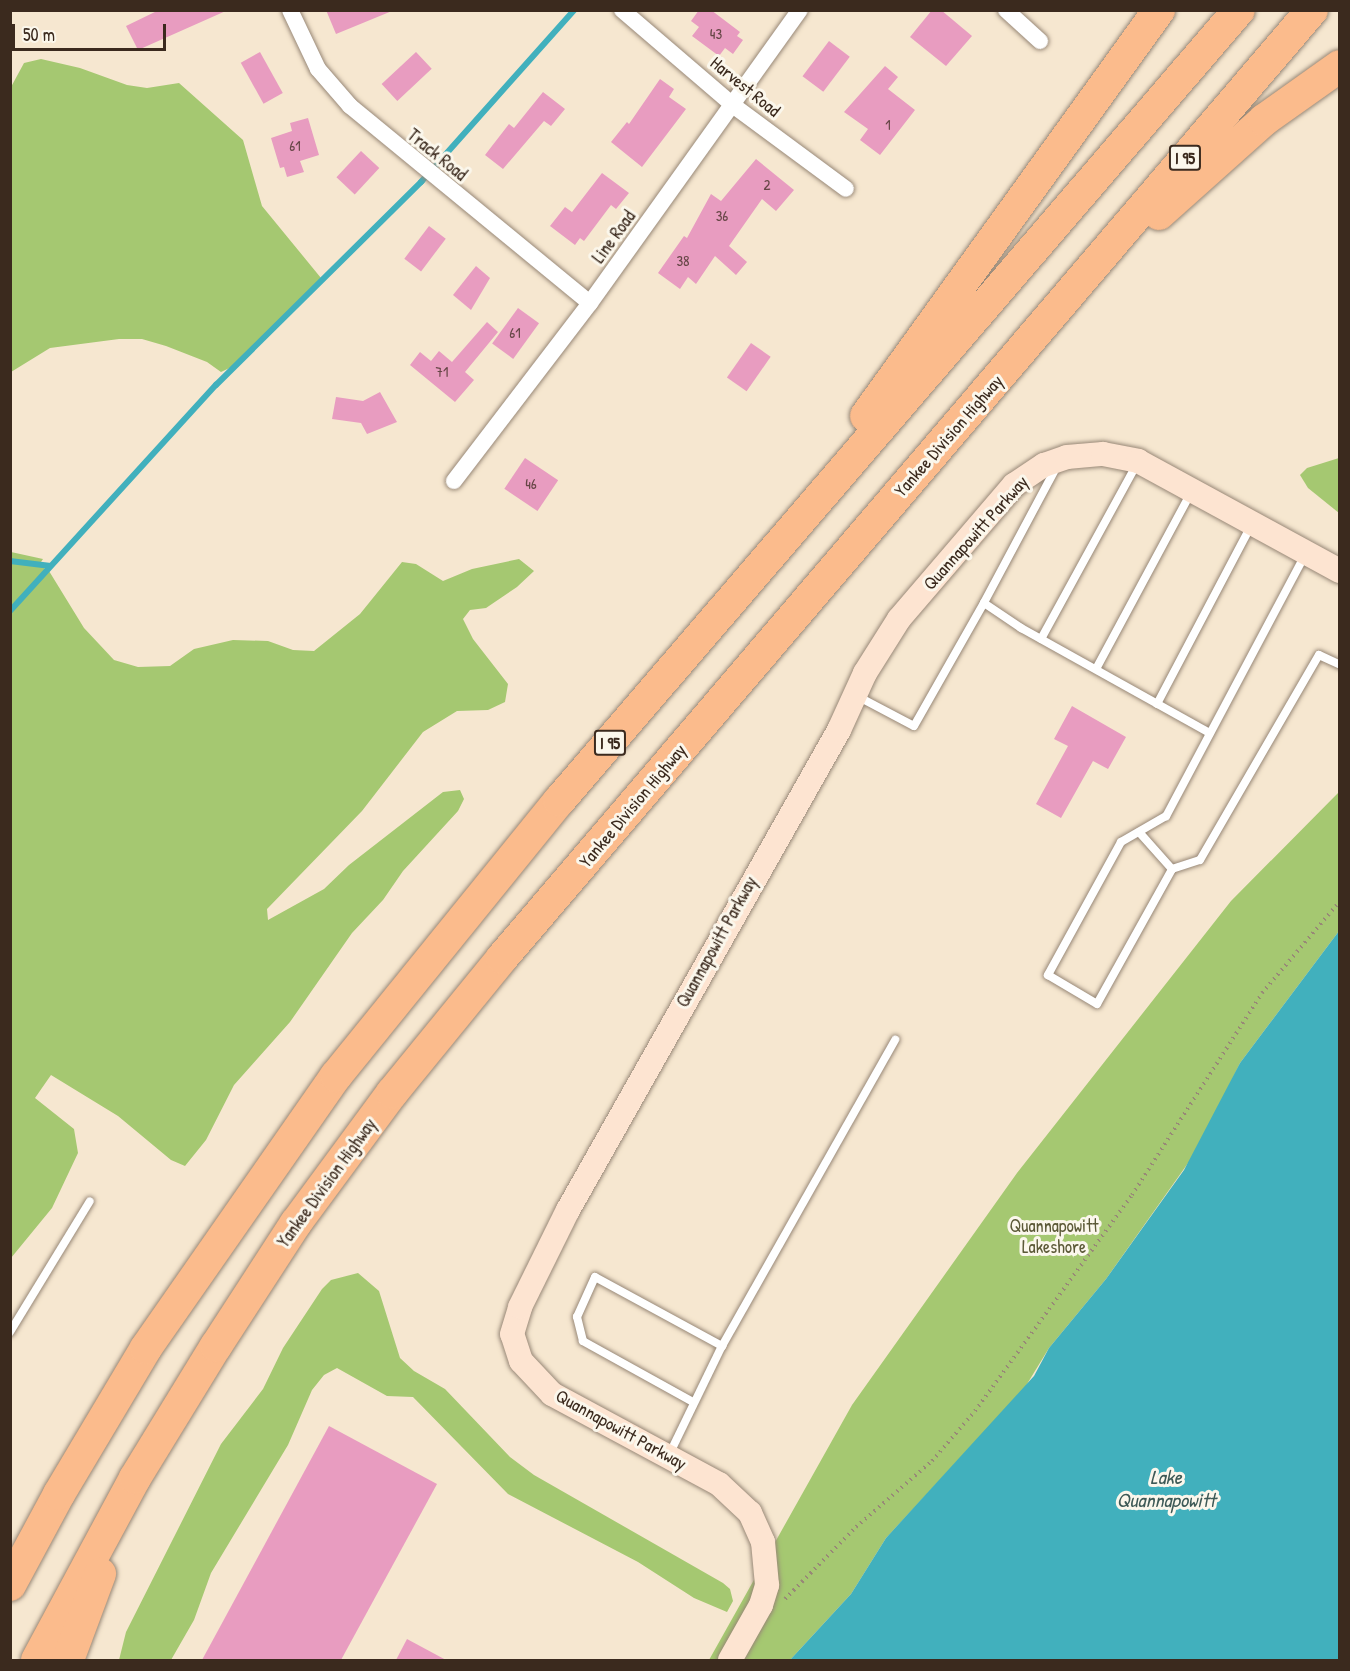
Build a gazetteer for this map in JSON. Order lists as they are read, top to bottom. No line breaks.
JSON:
{"streets":{"highway":["I 95","Yankee Division Highway"],"street":["Harvest Road","Track Road","Line Road","Quannapowitt Parkway"]},"crossings":[["Harvest Road","Line Road"],["Track Road","Line Road"]],"water":["Lake Quannapowitt"],"parks":["Quannapowitt Lakeshore"],"house_numbers":["43","1","61","2","36","38","61","71","46"],"scale_bar":"50 m"}
